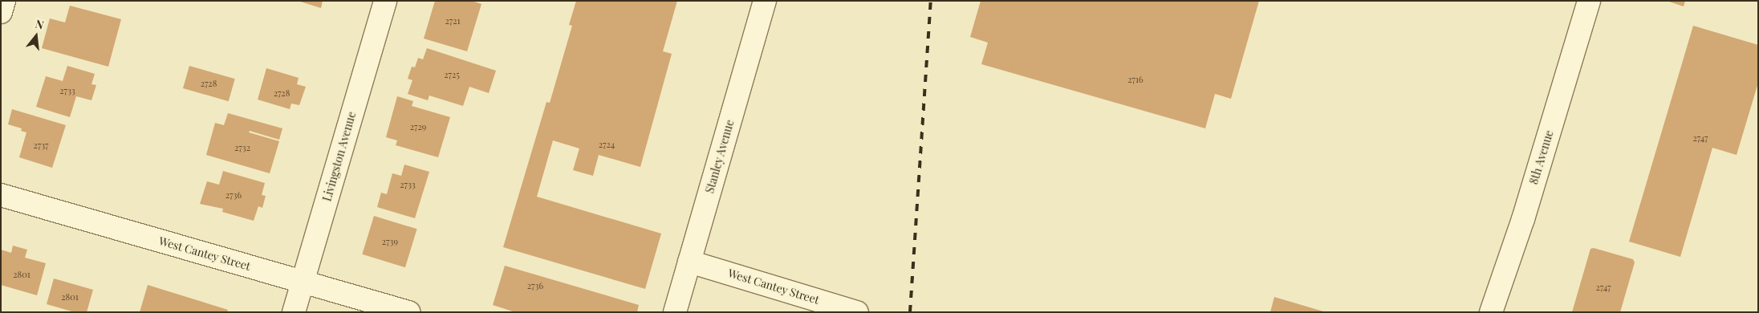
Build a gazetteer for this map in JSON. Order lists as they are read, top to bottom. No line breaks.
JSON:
{"streets":{"street":["Livingston Avenue","Stanley Avenue","8th Avenue","West Cantey Street"]},"crossings":[["Livingston Avenue","West Cantey Street"],["Stanley Avenue","West Cantey Street"]],"house_numbers":["2721","2725","2716","2728","2733","2728","2729","2747","2724","2737","2732","2733","2736","2739","2801","2736","2747","2801"],"north":"top"}
